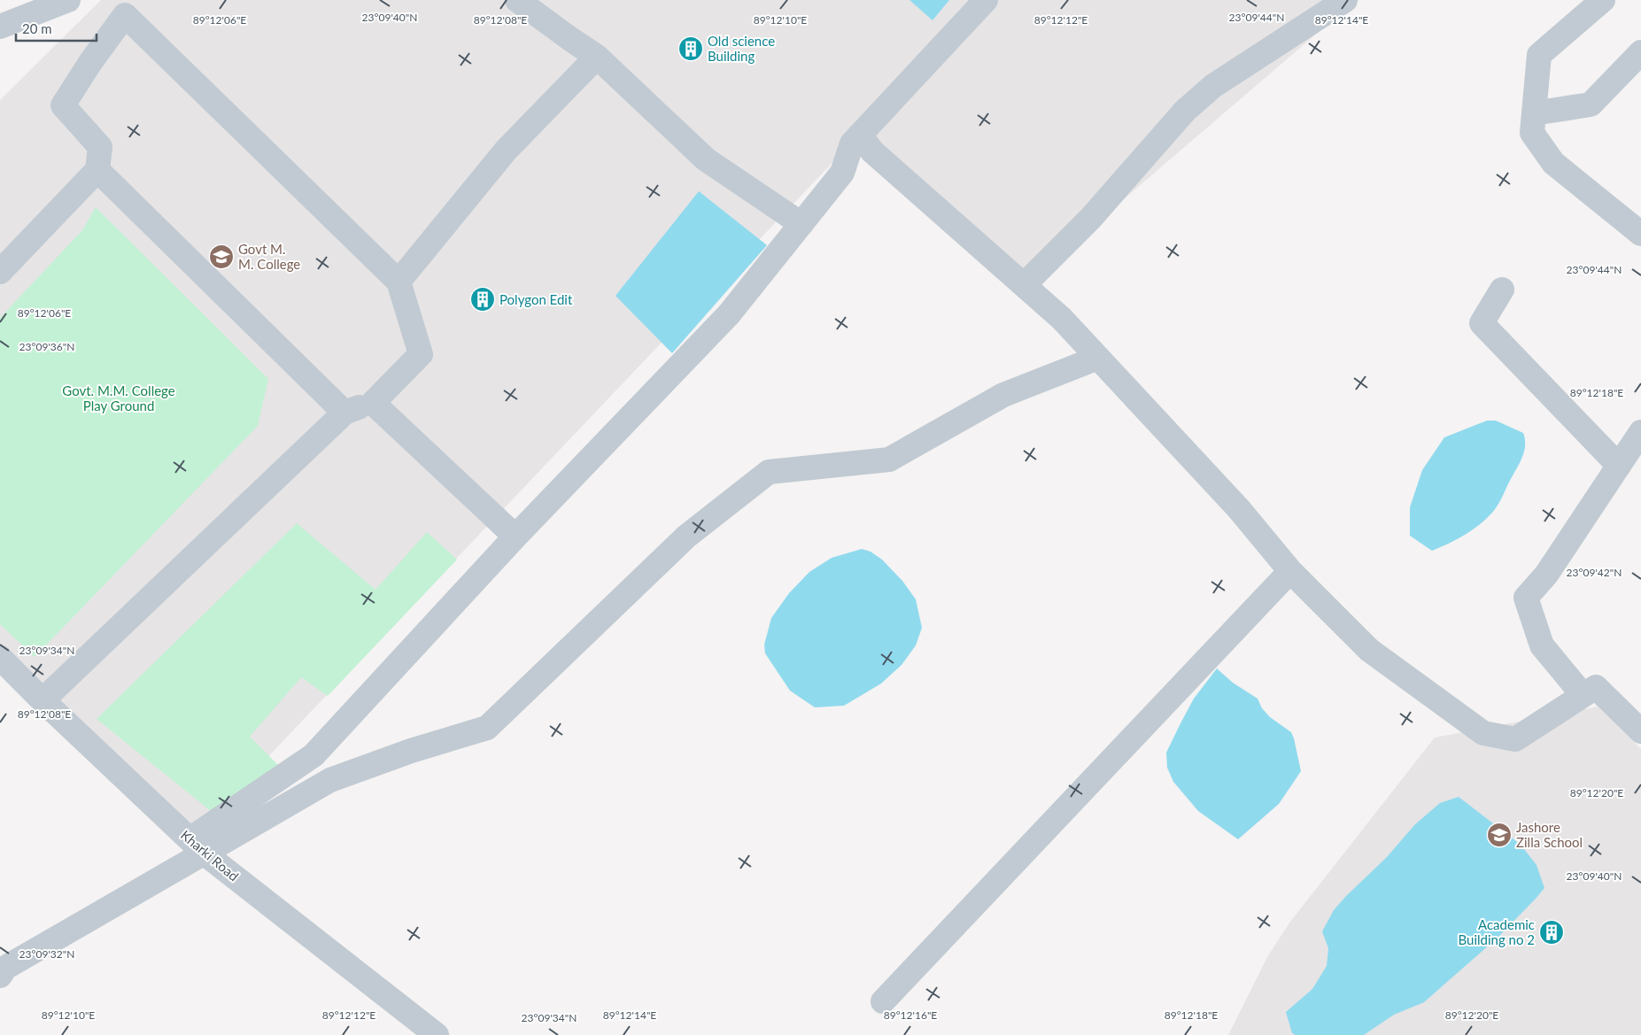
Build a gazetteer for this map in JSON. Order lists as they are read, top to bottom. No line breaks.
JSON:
{"streets":{"street":["Kharki Road"]},"parks":["Govt. M.M. College Play Ground"],"places":{"building":["Old science Building","Polygon Edit","Academic Building no 2"],"school or university":["Govt M. M. College","Jashore Zilla School"]},"scale_bar":"20 m","coordinates":["23°09'40\"N","23°09'44\"N","89°12'06\"E","89°12'08\"E","89°12'10\"E","89°12'12\"E","89°12'14\"E","23°09'36\"N","89°12'18\"E","23°09'42\"N","23°09'34\"N","89°12'20\"E","23°09'32\"N","89°12'16\"E"]}
